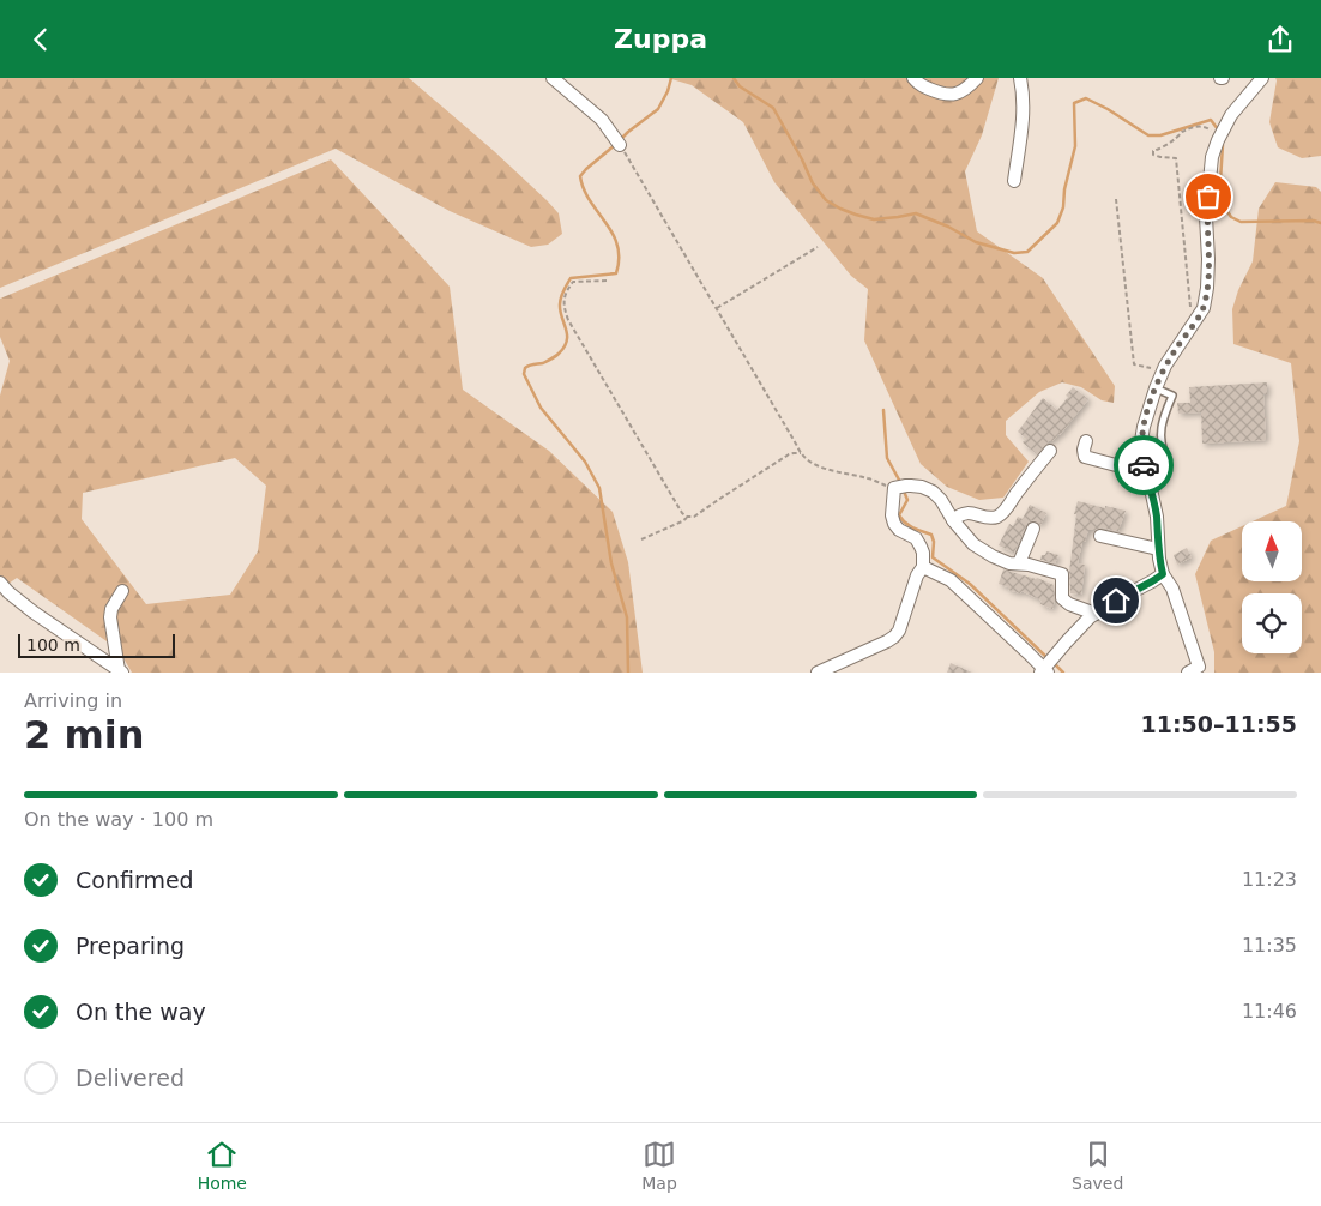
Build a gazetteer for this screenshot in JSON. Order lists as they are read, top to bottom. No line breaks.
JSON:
{"scale_bar":"100 m","north":"top","page":{"header":"Zuppa","scale":"100 m","heading":["2 min","Arriving in","11:50–11:55"],"bar":"On the way · 100 m","list":[["Confirmed","11:23"],["Preparing","11:35"],["On the way","11:46"],"Delivered"],"tabs":["Home","Map","Saved"]}}
